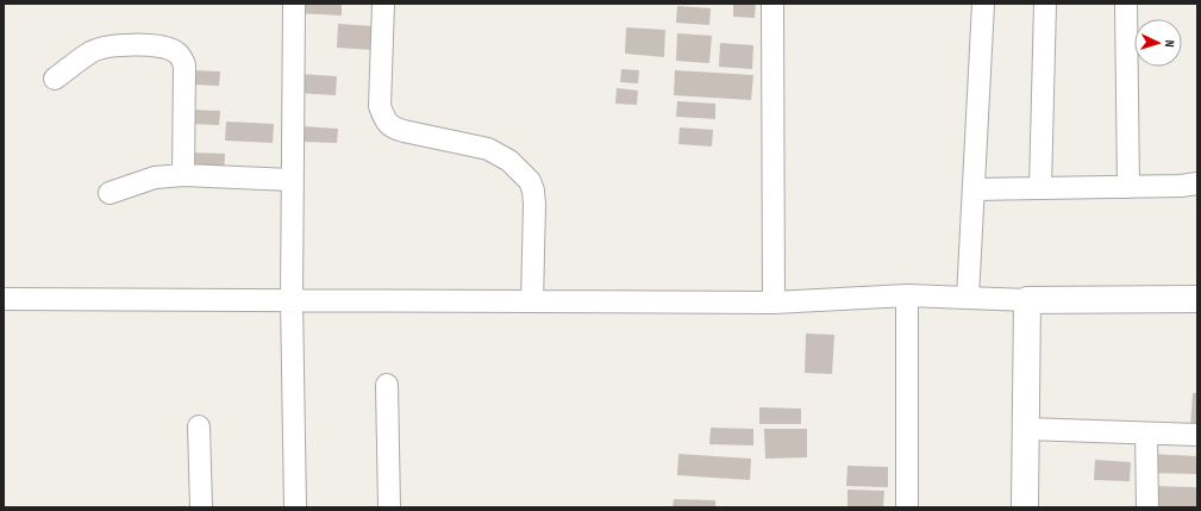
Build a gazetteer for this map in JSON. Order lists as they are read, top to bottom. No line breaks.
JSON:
{"north":"right"}
